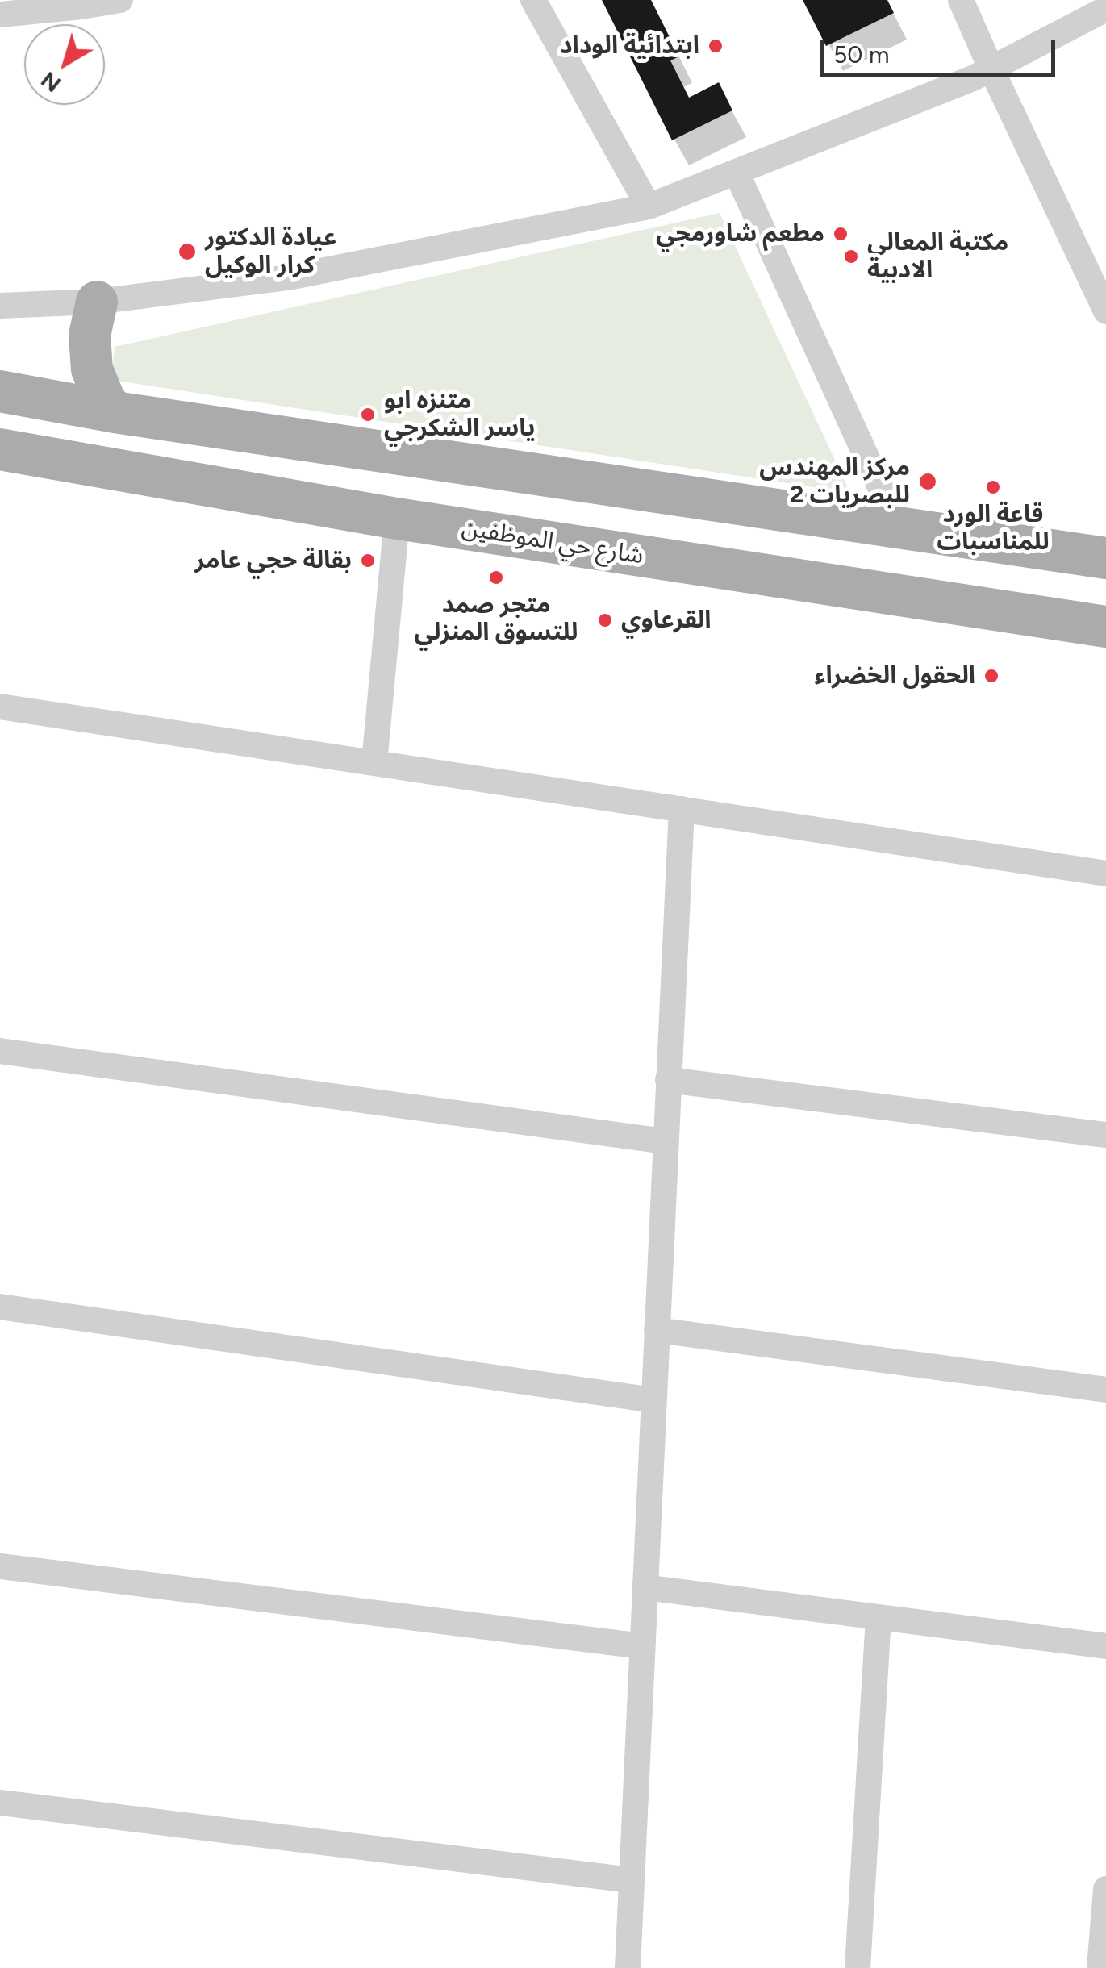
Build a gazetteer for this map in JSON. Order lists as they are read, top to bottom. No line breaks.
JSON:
{"streets":{"main road":["شارع حي الموظفين"]},"places":["ابتدائية الوداد","مطعم شاورمجي","عيادة الدكتور كرار الوكيل","مكتبة المعالي الادبية","متنزه ابو ياسر الشكرجي","مركز المهندس للبصريات 2","قاعة الورد للمناسبات","بقالة حجي عامر","متجر صمد للتسوق المنزلي","القرعاوي","الحقول الخضراء"],"scale_bar":"50 m","north":"bottom left"}
